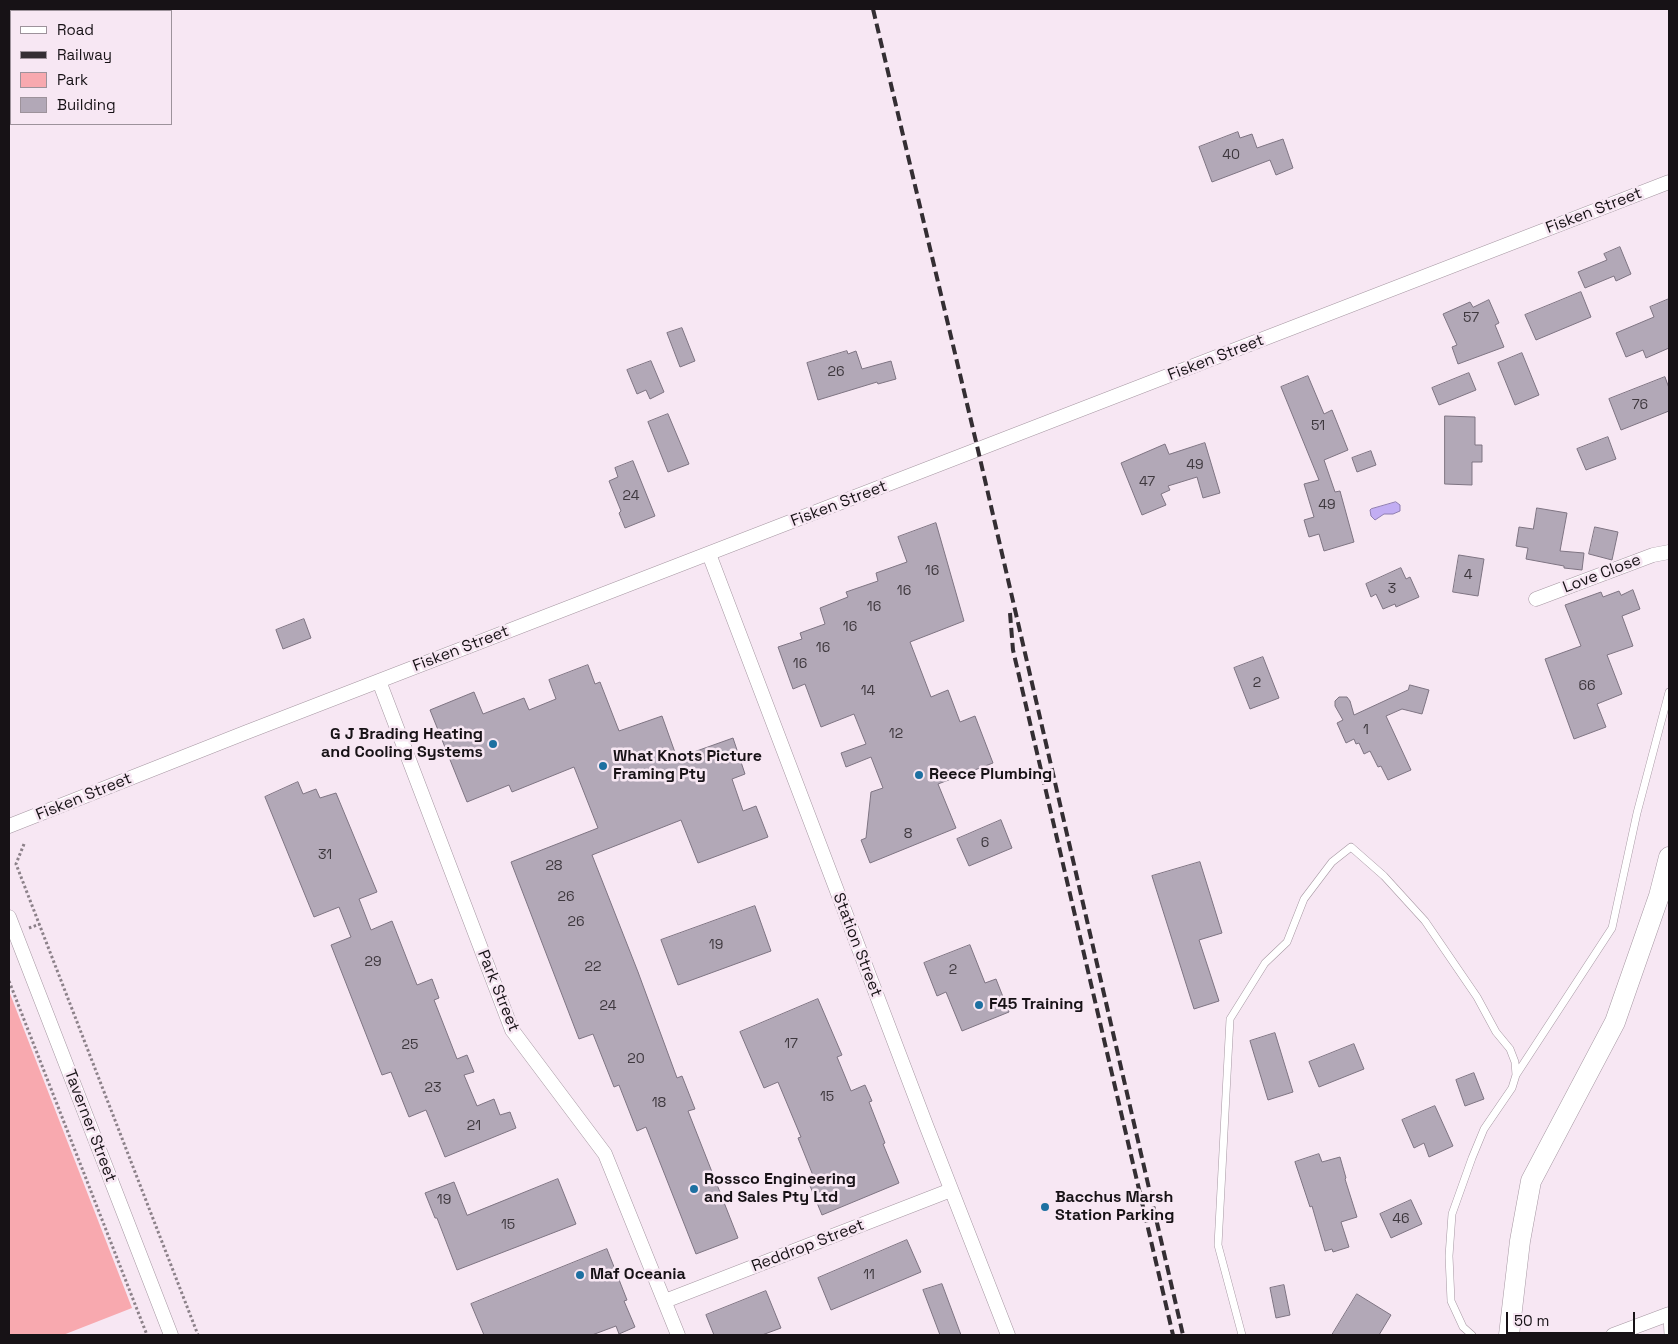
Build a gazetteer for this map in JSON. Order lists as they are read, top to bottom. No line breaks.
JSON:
{"streets":{"street":["Fisken Street","Love Close","Station Street","Park Street","Taverner Street","Reddrop Street"]},"crossings":[["Fisken Street","Station Street"],["Fisken Street","Park Street"],["Station Street","Reddrop Street"],["Park Street","Reddrop Street"]],"places":["G J Brading Heating and Cooling Systems","What Knots Picture Framing Pty","Reece Plumbing","F45 Training","Rossco Engineering and Sales Pty Ltd","Bacchus Marsh Station Parking","Maf Oceania"],"house_numbers":["40","57","26","76","51","49","47","24","49","16","4","3","16","16","16","16","16","2","66","14","1","12","8","6","31","28","26","26","19","29","22","2","24","17","25","20","23","15","18","21","19","46","15","11"],"legend":["Road","Railway","Park","Building"],"scale_bar":"50 m"}
